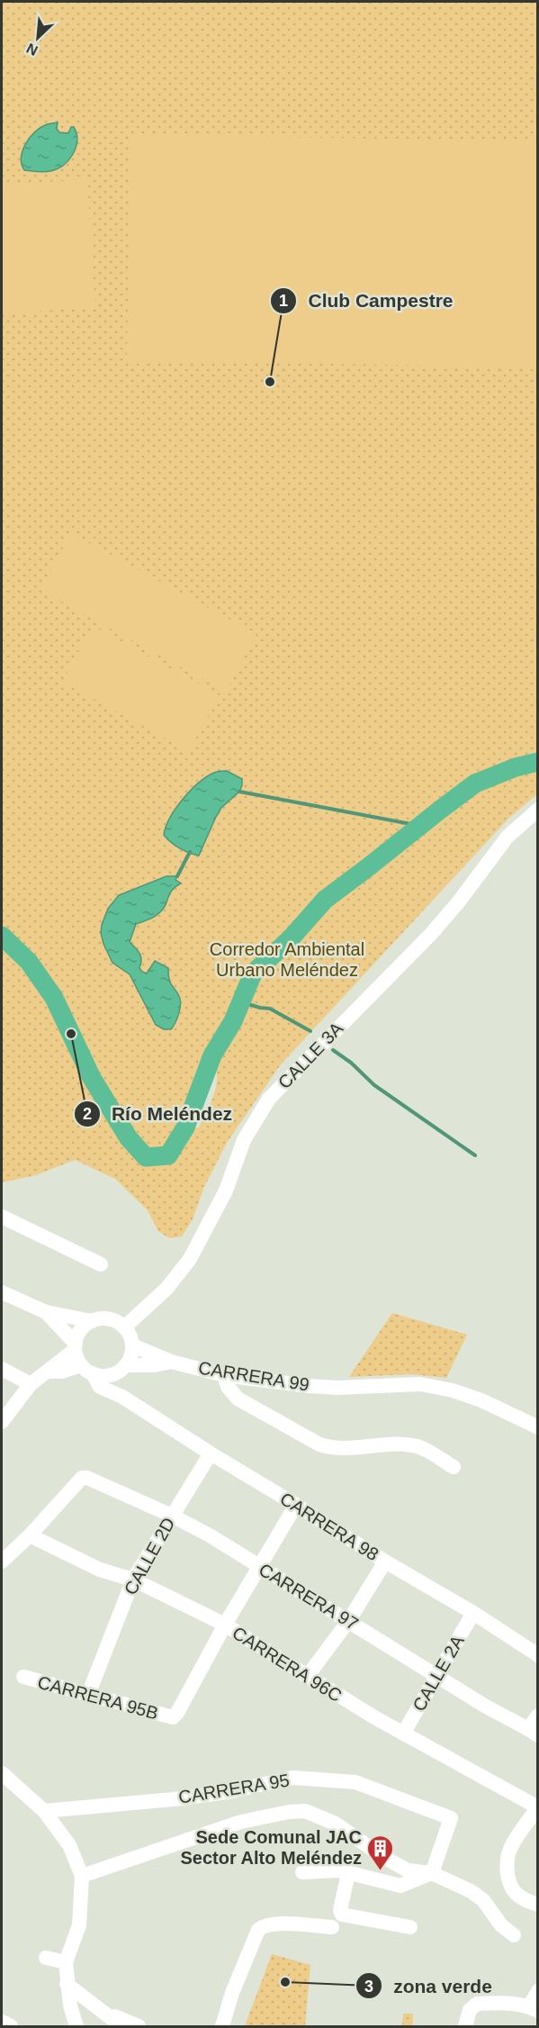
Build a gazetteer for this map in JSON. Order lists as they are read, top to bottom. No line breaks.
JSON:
{"streets":{"street":["CALLE 3A","CARRERA 99","CARRERA 98","CALLE 2D","CARRERA 97","CARRERA 96C","CALLE 2A","CARRERA 95B","CARRERA 95"]},"crossings":[["CALLE 3A","CARRERA 99"],["CALLE 3A","CARRERA 98"],["CARRERA 99","CARRERA 98"],["CARRERA 98","CALLE 2D"],["CARRERA 98","CALLE 2A"],["CALLE 2D","CARRERA 97"],["CALLE 2D","CARRERA 96C"],["CALLE 2D","CARRERA 95B"],["CARRERA 97","CARRERA 96C"],["CARRERA 97","CALLE 2A"],["CARRERA 96C","CALLE 2A"],["CARRERA 96C","CARRERA 95B"]],"parks":["Corredor Ambiental Urbano Meléndez"],"places":{"other":["Club Campestre","Río Meléndez","zona verde"],"building":["Sede Comunal JAC Sector Alto Meléndez"]},"north":"bottom left"}
